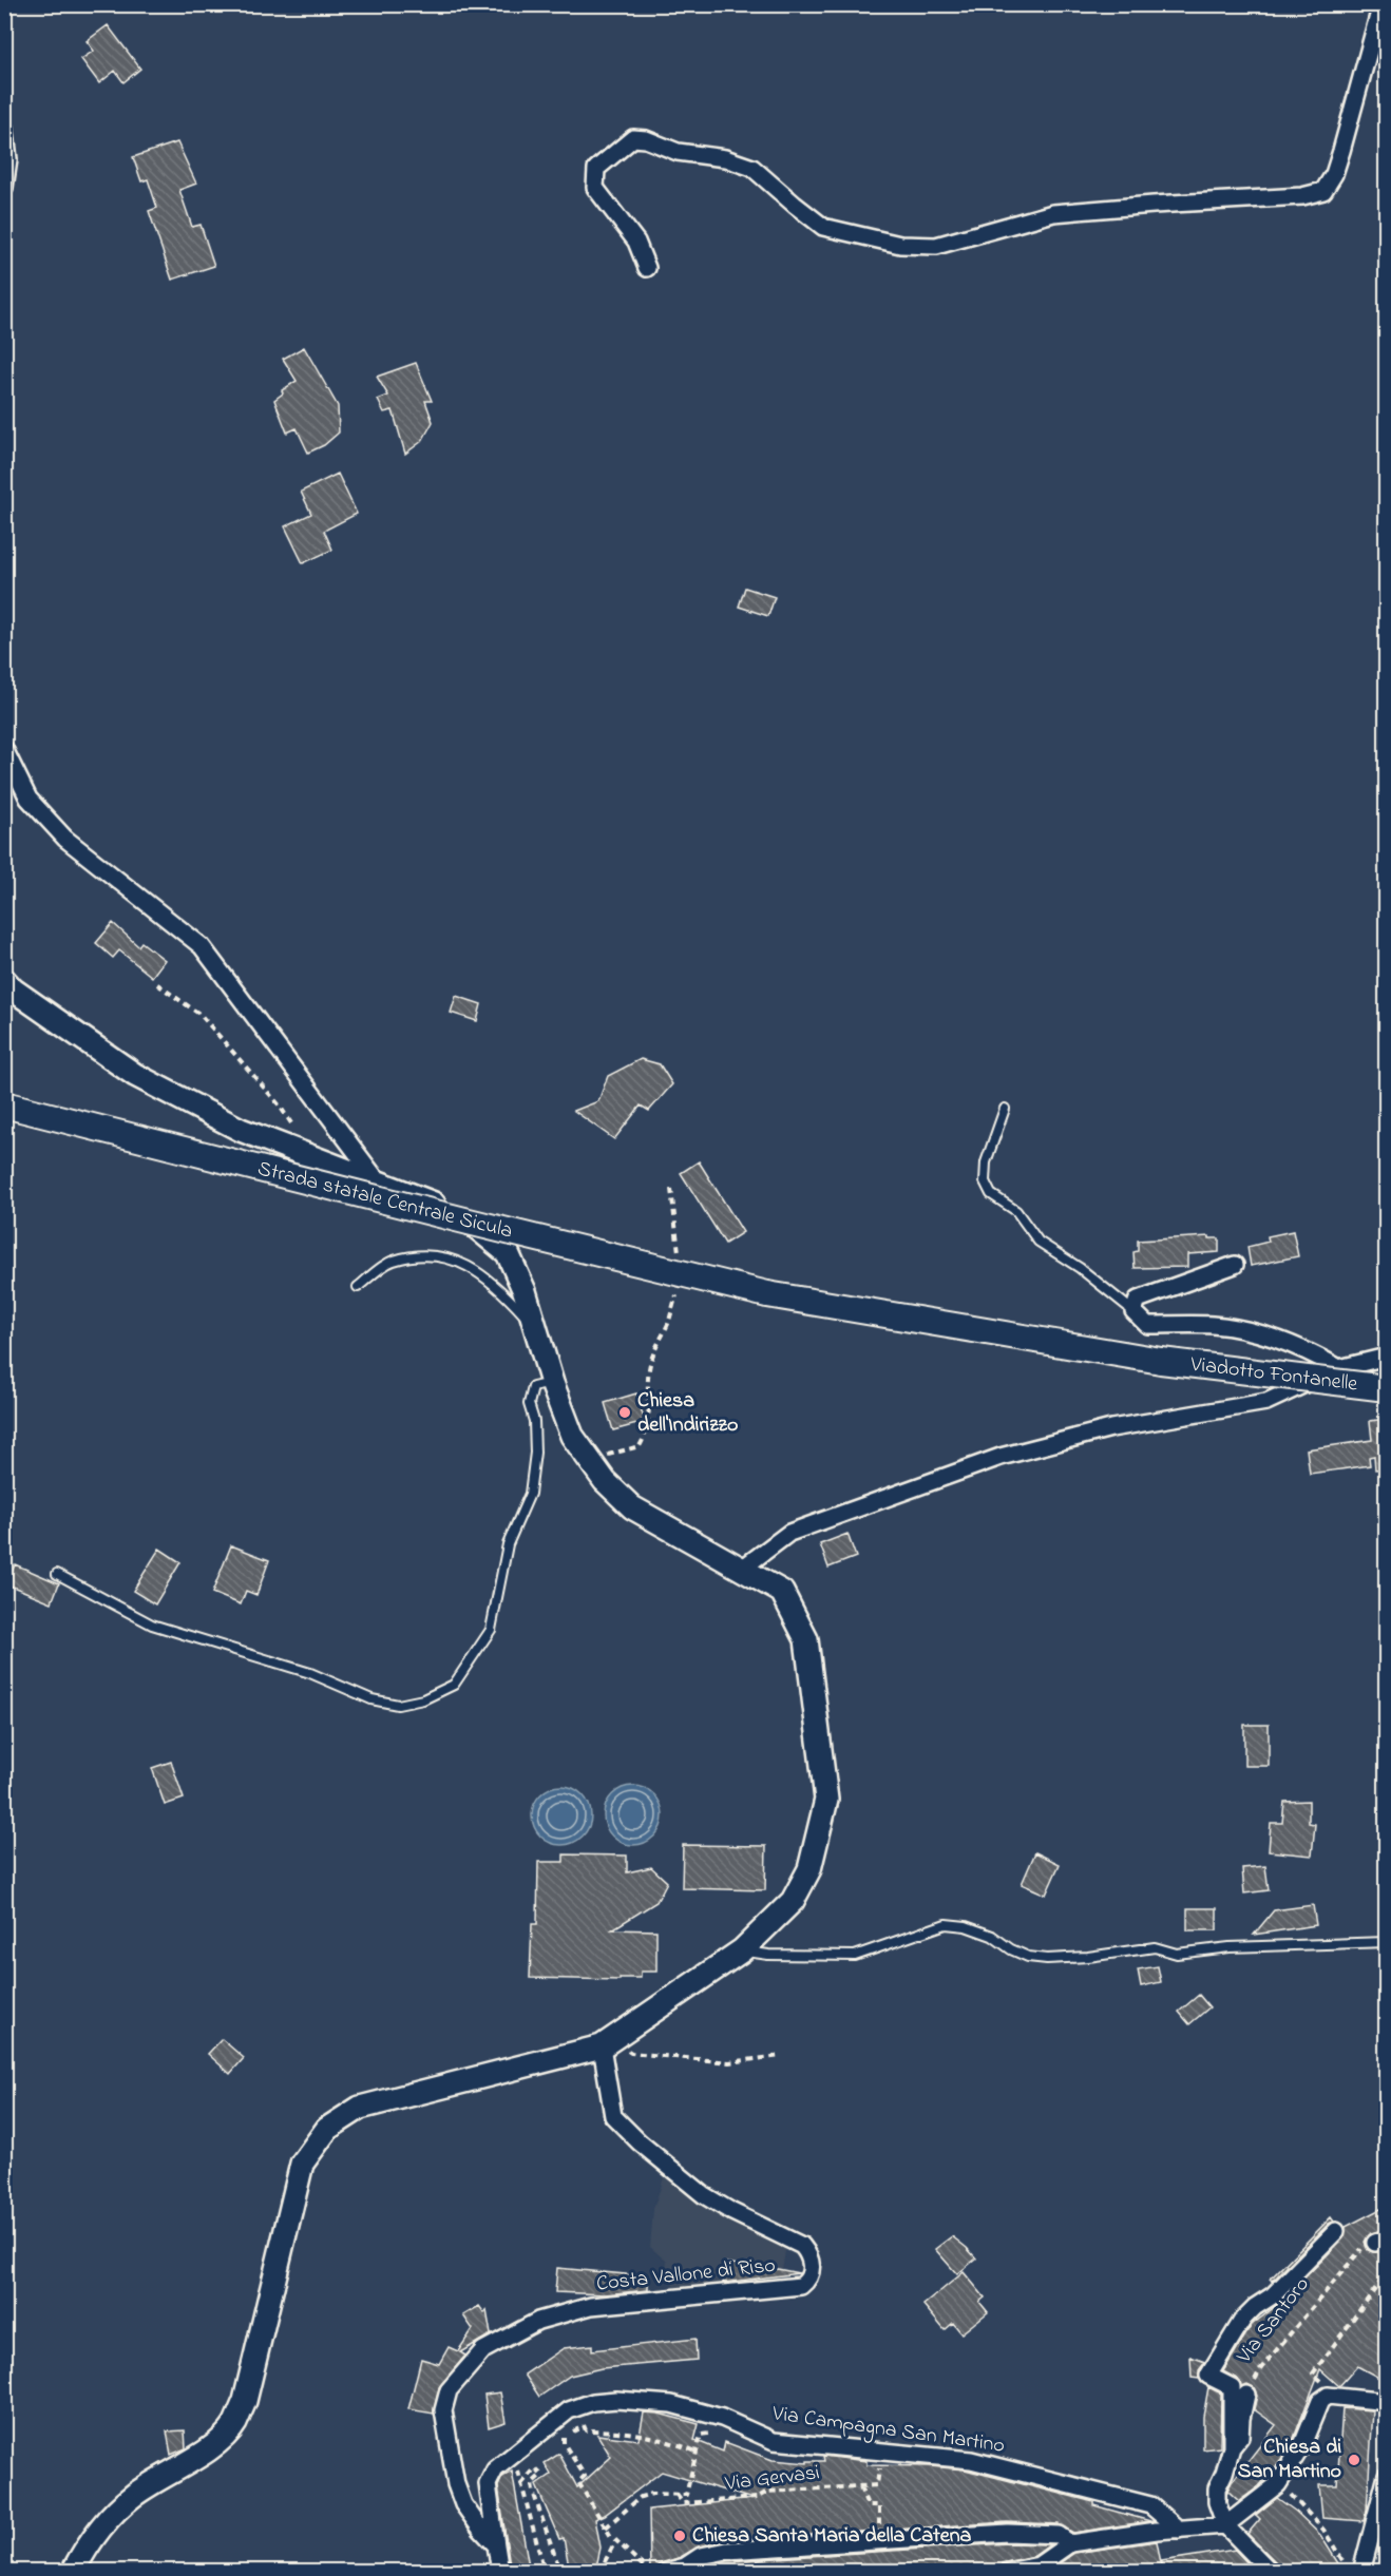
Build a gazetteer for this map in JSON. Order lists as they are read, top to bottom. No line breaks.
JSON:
{"streets":{"main road":["Strada statale Centrale Sicula","Viadotto Fontanelle"],"street":["Costa Vallone di Riso","Via Santoro","Via Campagna San Martino"],"path":["Via Gervasi"]},"crossings":[["Strada statale Centrale Sicula","Viadotto Fontanelle"],["Costa Vallone di Riso","Via Campagna San Martino"]],"places":["Chiesa dell'Indirizzo","Chiesa di San Martino","Chiesa Santa Maria della Catena"]}
